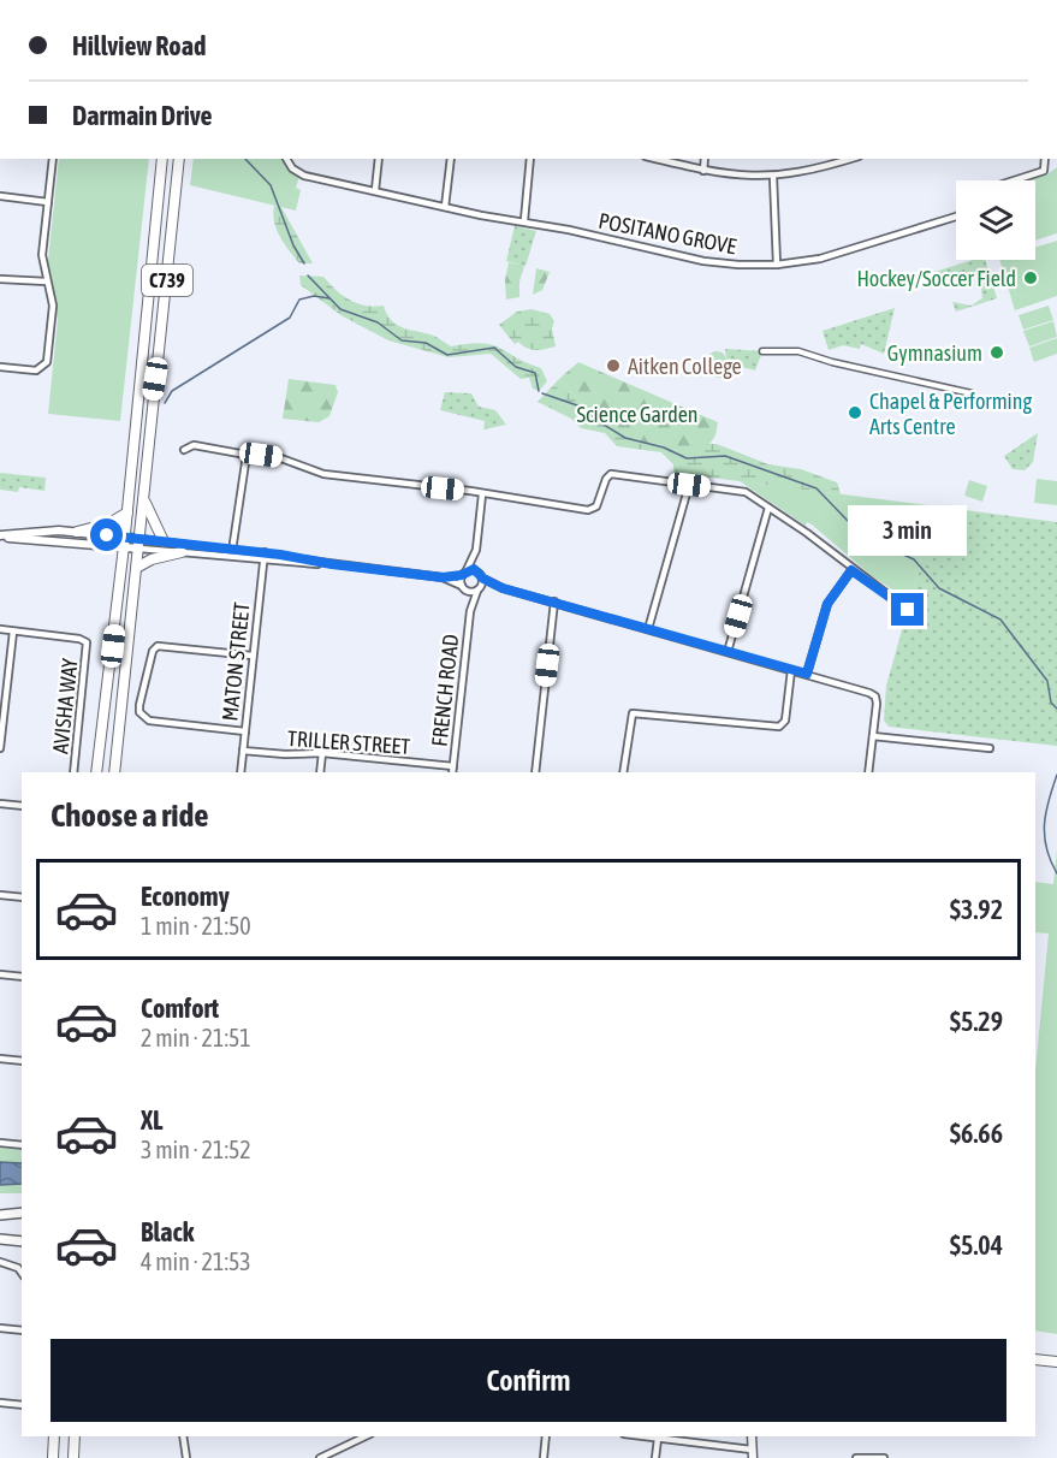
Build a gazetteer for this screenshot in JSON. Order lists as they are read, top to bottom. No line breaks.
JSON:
{"streets":{"main road":["C739"],"street":["POSITANO GROVE","MATON STREET","FRENCH ROAD","AVISHA WAY","TRILLER STREET"]},"crossings":[["MATON STREET","TRILLER STREET"],["FRENCH ROAD","TRILLER STREET"]],"parks":["Science Garden"],"places":["Hockey/Soccer Field","Gymnasium","Aitken College","Chapel & Performing Arts Centre"],"page":{"banner":["Hillview Road","Darmain Drive"],"bubble":"3 min","heading":"Choose a ride","list":[{"name":"Economy","note":"1 min · 21:50","value":"$3.92"},{"name":"Comfort","note":"2 min · 21:51","value":"$5.29"},{"name":"XL","note":"3 min · 21:52","value":"$6.66"},{"name":"Black","note":"4 min · 21:53","value":"$5.04"}],"buttons":"Confirm"}}
